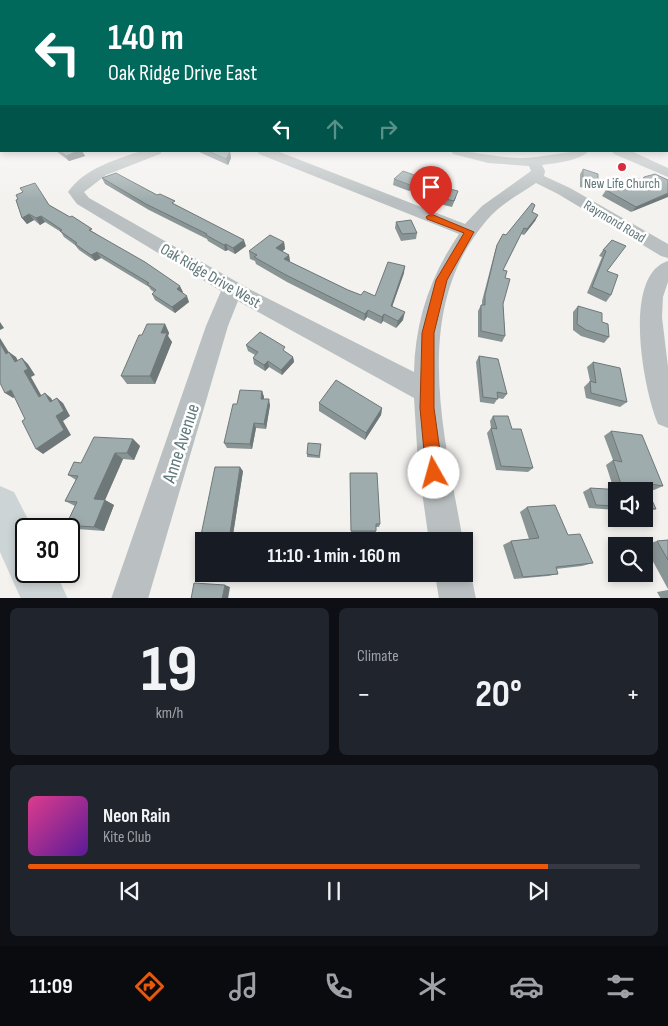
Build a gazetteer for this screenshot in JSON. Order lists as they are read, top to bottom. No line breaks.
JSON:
{"streets":{"street":["Raymond Road","Oak Ridge Drive West","Anne Avenue"]},"crossings":[["Oak Ridge Drive West","Anne Avenue"]],"places":["New Life Church"],"page":{"turn":["140 m","Oak Ridge Drive East"],"limit":"30","trip":"11:10 · 1 min · 160 m","tile":[["19","km/h"],"Climate"],"heat":["−","20°","+"],"song":["Neon Rain","Kite Club"],"tabs":"11:09"}}
